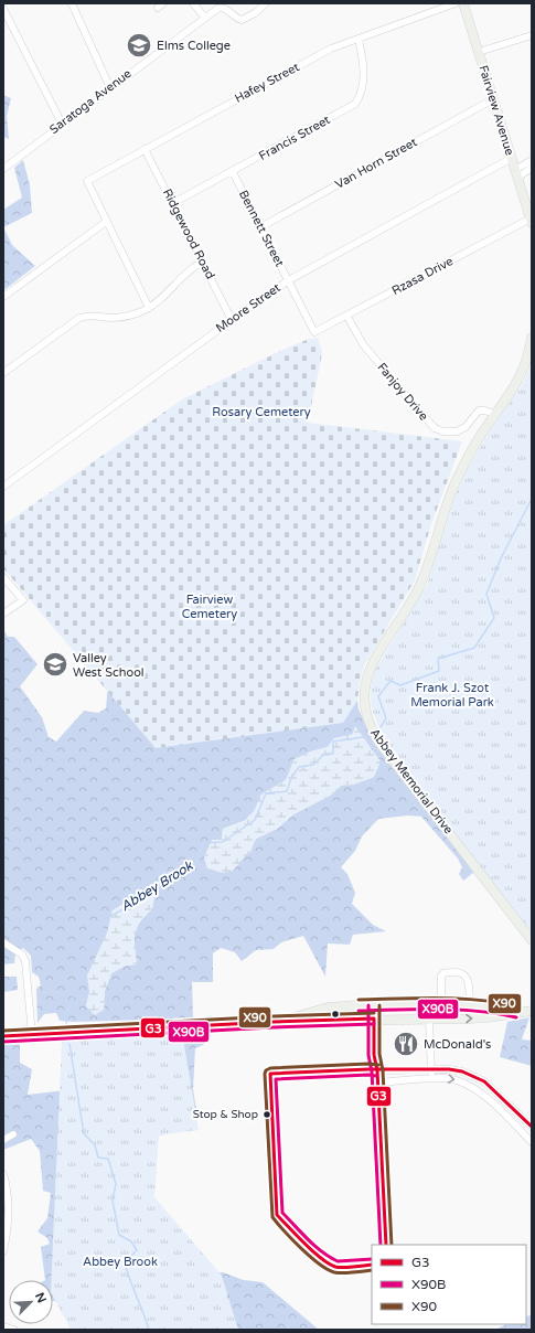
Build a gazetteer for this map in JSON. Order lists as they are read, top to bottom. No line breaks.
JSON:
{"streets":{"main road":["Fairview Avenue","Abbey Memorial Drive"],"street":["Hafey Street","Saratoga Avenue","Francis Street","Van Horn Street","Bennett Street","Ridgewood Road","Rzasa Drive","Moore Street","Fanjoy Drive"]},"crossings":[["Hafey Street","Francis Street"],["Hafey Street","Ridgewood Road"],["Fairview Avenue","Van Horn Street"],["Fairview Avenue","Rzasa Drive"],["Fairview Avenue","Moore Street"],["Francis Street","Bennett Street"],["Francis Street","Ridgewood Road"],["Van Horn Street","Bennett Street"],["Bennett Street","Rzasa Drive"],["Bennett Street","Moore Street"],["Ridgewood Road","Moore Street"],["Rzasa Drive","Fanjoy Drive"],["Fanjoy Drive","Abbey Memorial Drive"]],"water":["Abbey Brook"],"parks":["Rosary Cemetery","Fairview Cemetery","Frank J. Szot Memorial Park","Abbey Brook"],"places":{"school or university":["Elms College","Valley West School"],"restaurant":["McDonald's"],"other":["Stop & Shop"]},"lines":["transit line X90","transit line X90B","transit line G3"],"legend":["G3","X90B","X90"],"north":"top right"}
